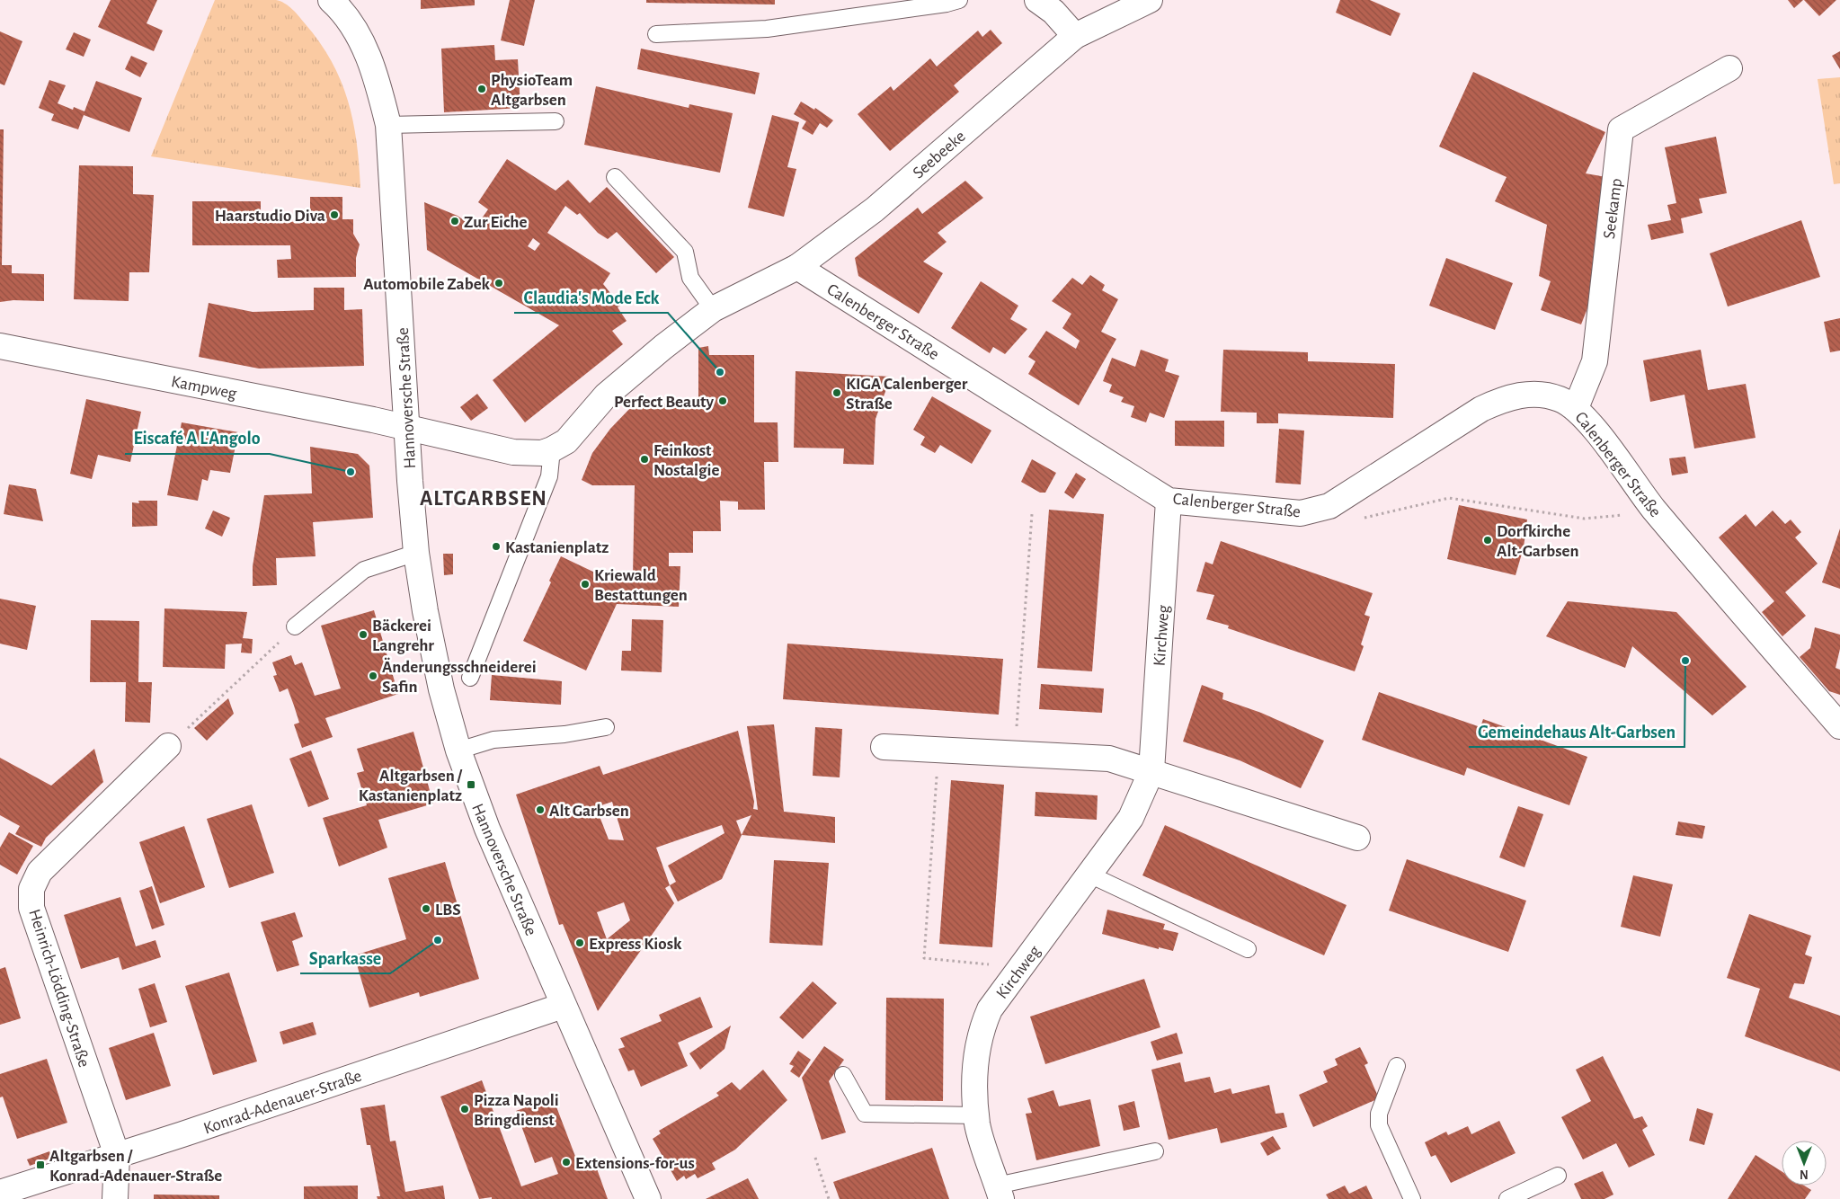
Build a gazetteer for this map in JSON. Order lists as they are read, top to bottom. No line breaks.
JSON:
{"streets":{"street":["Seebeeke","Seekamp","Calenberger Straße","Kampweg","Hannoversche Straße","Kirchweg","Heinrich-Lödding-Straße","Konrad-Adenauer-Straße"]},"crossings":[["Seebeeke","Calenberger Straße"],["Seekamp","Calenberger Straße"],["Calenberger Straße","Kirchweg"],["Kampweg","Hannoversche Straße"],["Hannoversche Straße","Konrad-Adenauer-Straße"],["Heinrich-Lödding-Straße","Konrad-Adenauer-Straße"]],"districts":["ALTGARBSEN"],"places":{"other":["PhysioTeam Altgarbsen","Haarstudio Diva","Zur Eiche","Automobile Zabek","Claudia's Mode Eck","KIGA Calenberger Straße","Perfect Beauty","Feinkost Nostalgie","Eiscafé A L'Angolo","Dorfkirche Alt-Garbsen","Kastanienplatz","Kriewald Bestattungen","Bäckerei Langrehr","Gemeindehaus Alt-Garbsen","Änderungsschneiderei Safin","Alt Garbsen","LBS","Sparkasse","Express Kiosk","Pizza Napoli Bringdienst","Extensions-for-us"],"transit":["Altgarbsen / Kastanienplatz","Altgarbsen / Konrad-Adenauer-Straße"]},"north":"bottom"}
